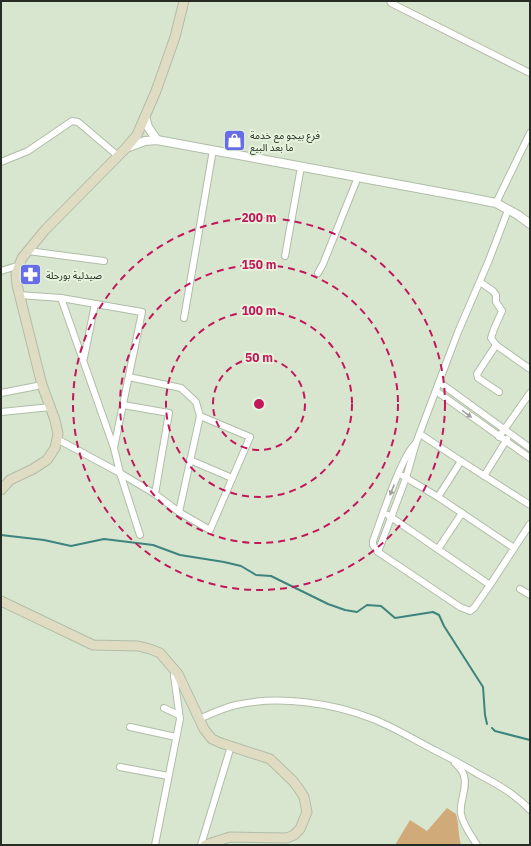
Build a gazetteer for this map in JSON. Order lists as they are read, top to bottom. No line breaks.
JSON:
{"places":{"shop":["فرع بيجو مع خدمة ما بعد البيع"],"pharmacy":["صيدلية بورحلة"]},"rings":["200 m","150 m","100 m","50 m"]}
